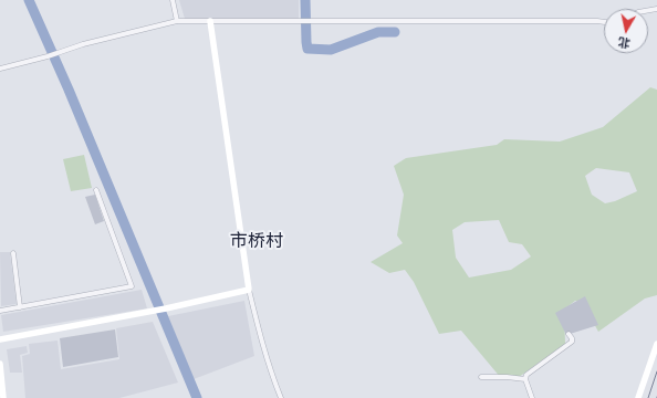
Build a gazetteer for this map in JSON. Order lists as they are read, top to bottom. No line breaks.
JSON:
{"districts":["市桥村"],"north":"bottom"}
